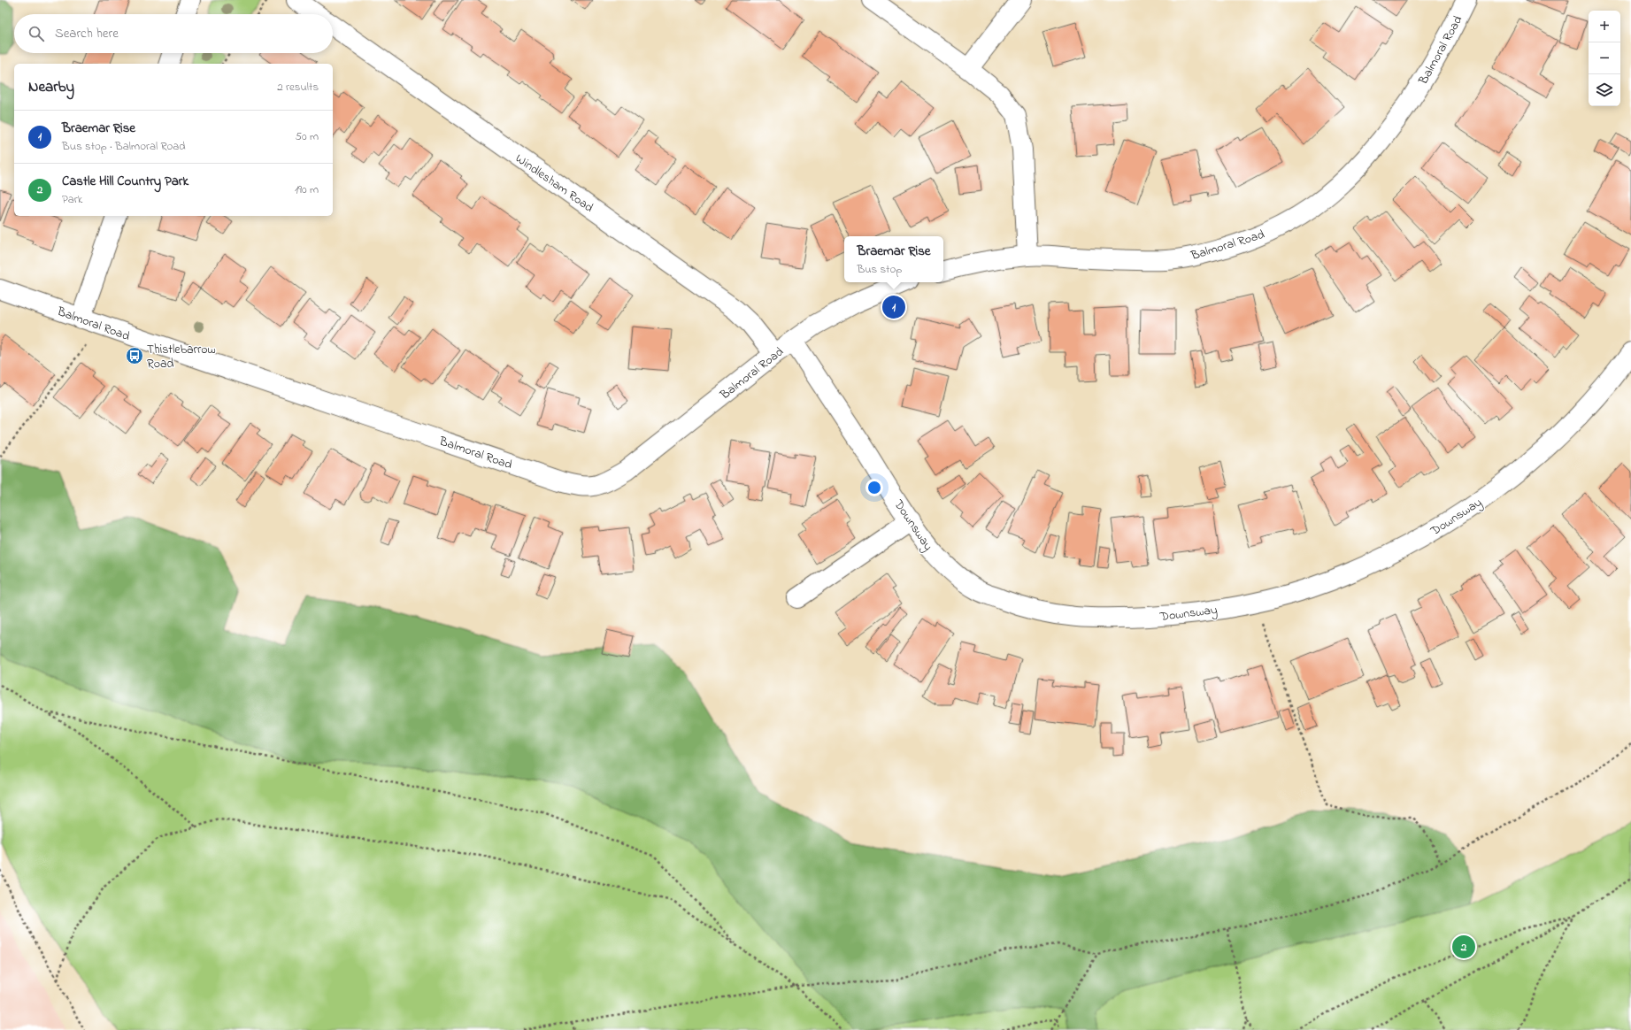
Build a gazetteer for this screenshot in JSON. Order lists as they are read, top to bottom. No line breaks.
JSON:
{"streets":{"street":["Balmoral Road","Windlesham Road","Downsway"]},"crossings":[["Balmoral Road","Windlesham Road"],["Balmoral Road","Downsway"]],"places":{"bus stop":["Thistlebarrow Road"]},"page":{"map_buttons":["+","−"],"search":"Search here","heading":["Nearby","2 results"],"list":[{"mark":"1","name":"Braemar Rise","note":"Bus stop · Balmoral Road","value":"50 m"},{"mark":"2","name":"Castle Hill Country Park","note":"Park","value":"190 m"}],"popup":["Braemar Rise","Bus stop"],"pins":["1","2"]}}
